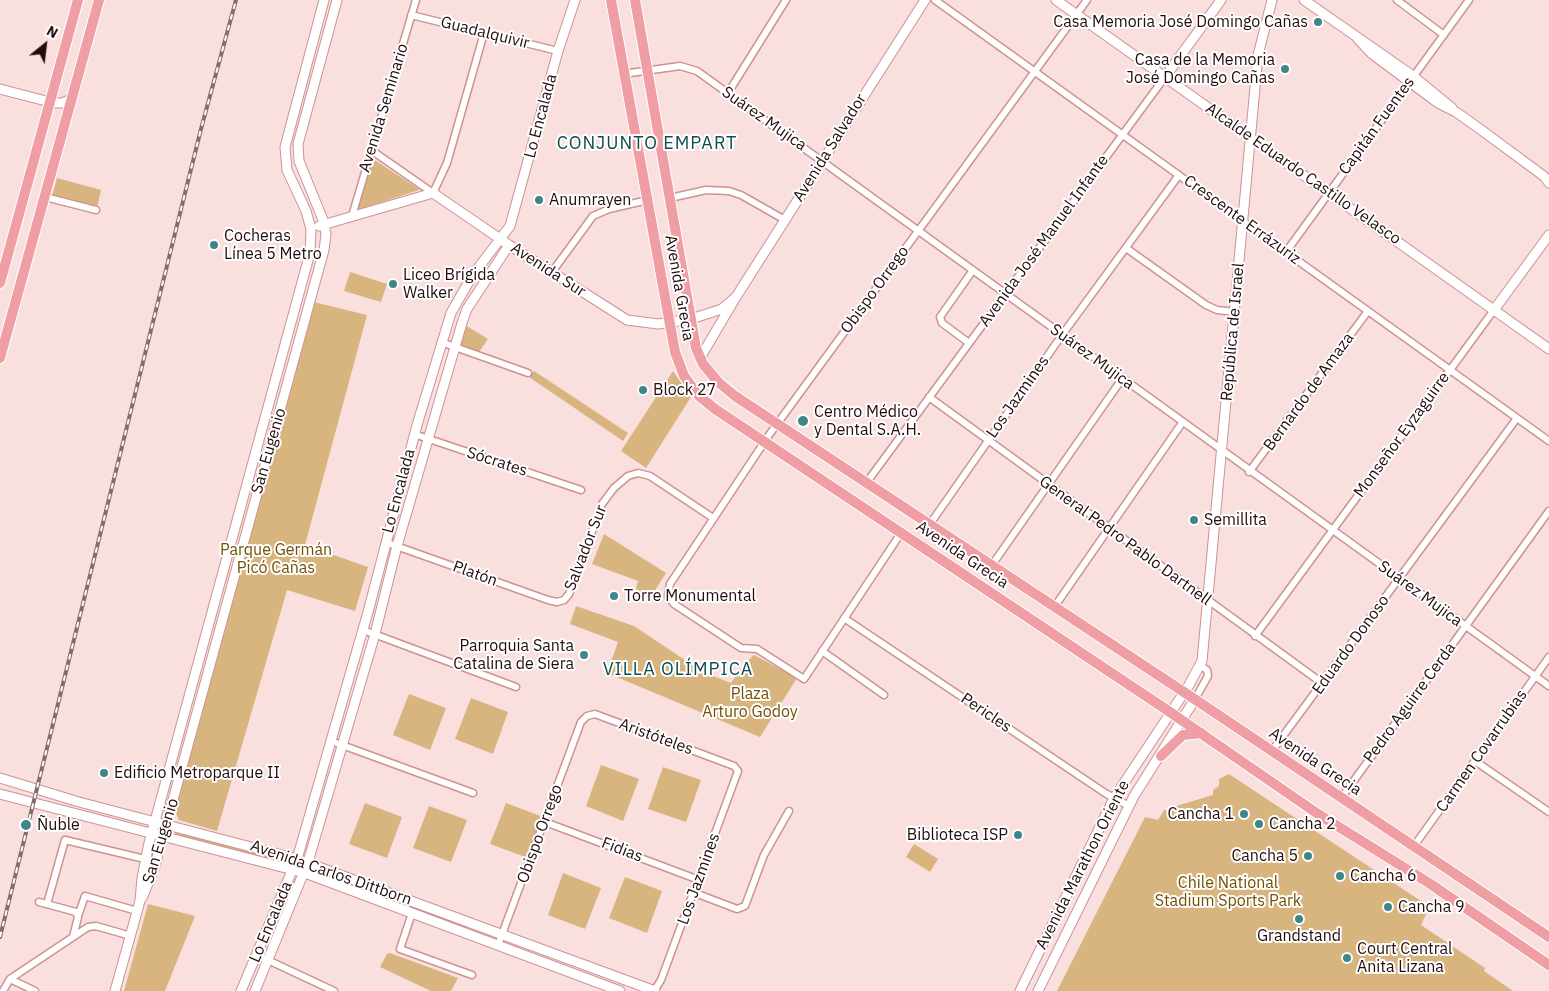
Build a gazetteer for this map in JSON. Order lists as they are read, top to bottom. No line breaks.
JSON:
{"streets":{"main road":["Lo Encalada","Avenida Salvador","Alcalde Eduardo Castillo Velasco","Avenida José Manuel Infante","Avenida Sur","Avenida Grecia","República de Israel","Monseñor Eyzaguirre","San Eugenio","Avenida Marathon Oriente","Avenida Carlos Dittborn"],"street":["Guadalquivir","Avenida Seminario","Suárez Mujica","Capitán Fuentes","Crescente Errázuriz","Obispo Orrego","Bernardo de Amaza","Los Jazmines","Sócrates","General Pedro Pablo Dartnell","Salvador Sur","Platón","Eduardo Donoso","Pedro Aguirre Cerda","Pericles","Aristóteles","Carmen Covarrubias","Fidias"]},"crossings":[["Guadalquivir","Avenida Seminario"],["Guadalquivir","Lo Encalada"],["Avenida Seminario","Avenida Sur"],["Lo Encalada","Avenida Sur"],["Lo Encalada","Sócrates"],["Lo Encalada","Platón"],["Lo Encalada","Avenida Carlos Dittborn"],["Suárez Mujica","Avenida Salvador"],["Suárez Mujica","Avenida José Manuel Infante"],["Suárez Mujica","Avenida Grecia"],["Suárez Mujica","Obispo Orrego"],["Suárez Mujica","República de Israel"],["Suárez Mujica","Bernardo de Amaza"],["Suárez Mujica","Los Jazmines"],["Suárez Mujica","Monseñor Eyzaguirre"],["Suárez Mujica","Eduardo Donoso"],["Suárez Mujica","Pedro Aguirre Cerda"],["Suárez Mujica","Carmen Covarrubias"],["Capitán Fuentes","Alcalde Eduardo Castillo Velasco"],["Capitán Fuentes","Crescente Errázuriz"],["Avenida Salvador","Avenida Sur"],["Avenida Salvador","Avenida Grecia"],["Alcalde Eduardo Castillo Velasco","Avenida José Manuel Infante"],["Alcalde Eduardo Castillo Velasco","Obispo Orrego"],["Alcalde Eduardo Castillo Velasco","República de Israel"],["Alcalde Eduardo Castillo Velasco","Monseñor Eyzaguirre"],["Crescente Errázuriz","Avenida José Manuel Infante"],["Crescente Errázuriz","Obispo Orrego"],["Crescente Errázuriz","República de Israel"],["Crescente Errázuriz","Bernardo de Amaza"],["Crescente Errázuriz","Los Jazmines"],["Crescente Errázuriz","Monseñor Eyzaguirre"],["Crescente Errázuriz","Eduardo Donoso"],["Avenida José Manuel Infante","Avenida Grecia"],["Avenida José Manuel Infante","General Pedro Pablo Dartnell"],["Avenida Sur","Avenida Grecia"],["Avenida Grecia","Obispo Orrego"],["Avenida Grecia","República de Israel"],["Avenida Grecia","Los Jazmines"],["Avenida Grecia","Eduardo Donoso"],["Avenida Grecia","Pedro Aguirre Cerda"],["Avenida Grecia","Carmen Covarrubias"],["Avenida Grecia","Avenida Marathon Oriente"],["Obispo Orrego","Salvador Sur"],["Obispo Orrego","Aristóteles"],["Obispo Orrego","Fidias"],["Obispo Orrego","Avenida Carlos Dittborn"],["República de Israel","General Pedro Pablo Dartnell"],["República de Israel","Avenida Marathon Oriente"],["Los Jazmines","General Pedro Pablo Dartnell"],["Los Jazmines","Aristóteles"],["Los Jazmines","Fidias"],["Los Jazmines","Avenida Carlos Dittborn"],["Monseñor Eyzaguirre","General Pedro Pablo Dartnell"],["San Eugenio","Avenida Carlos Dittborn"],["General Pedro Pablo Dartnell","Eduardo Donoso"],["Salvador Sur","Platón"],["Pericles","Avenida Marathon Oriente"]],"districts":["CONJUNTO EMPART","VILLA OLÍMPICA"],"parks":["Parque Germán Picó Cañas","Plaza Arturo Godoy","Chile National Stadium Sports Park"],"places":["Casa Memoria José Domingo Cañas","Casa de la Memoria José Domingo Cañas","Anumrayen","Cocheras Línea 5 Metro","Liceo Brígida Walker","Block 27","Centro Médico y Dental S.A.H.","Semillita","Torre Monumental","Parroquia Santa Catalina de Siera","Edificio Metroparque II","Cancha 1","Cancha 2","Ñuble","Biblioteca ISP","Cancha 5","Cancha 6","Cancha 9","Grandstand","Court Central Anita Lizana"],"north":"top right"}
